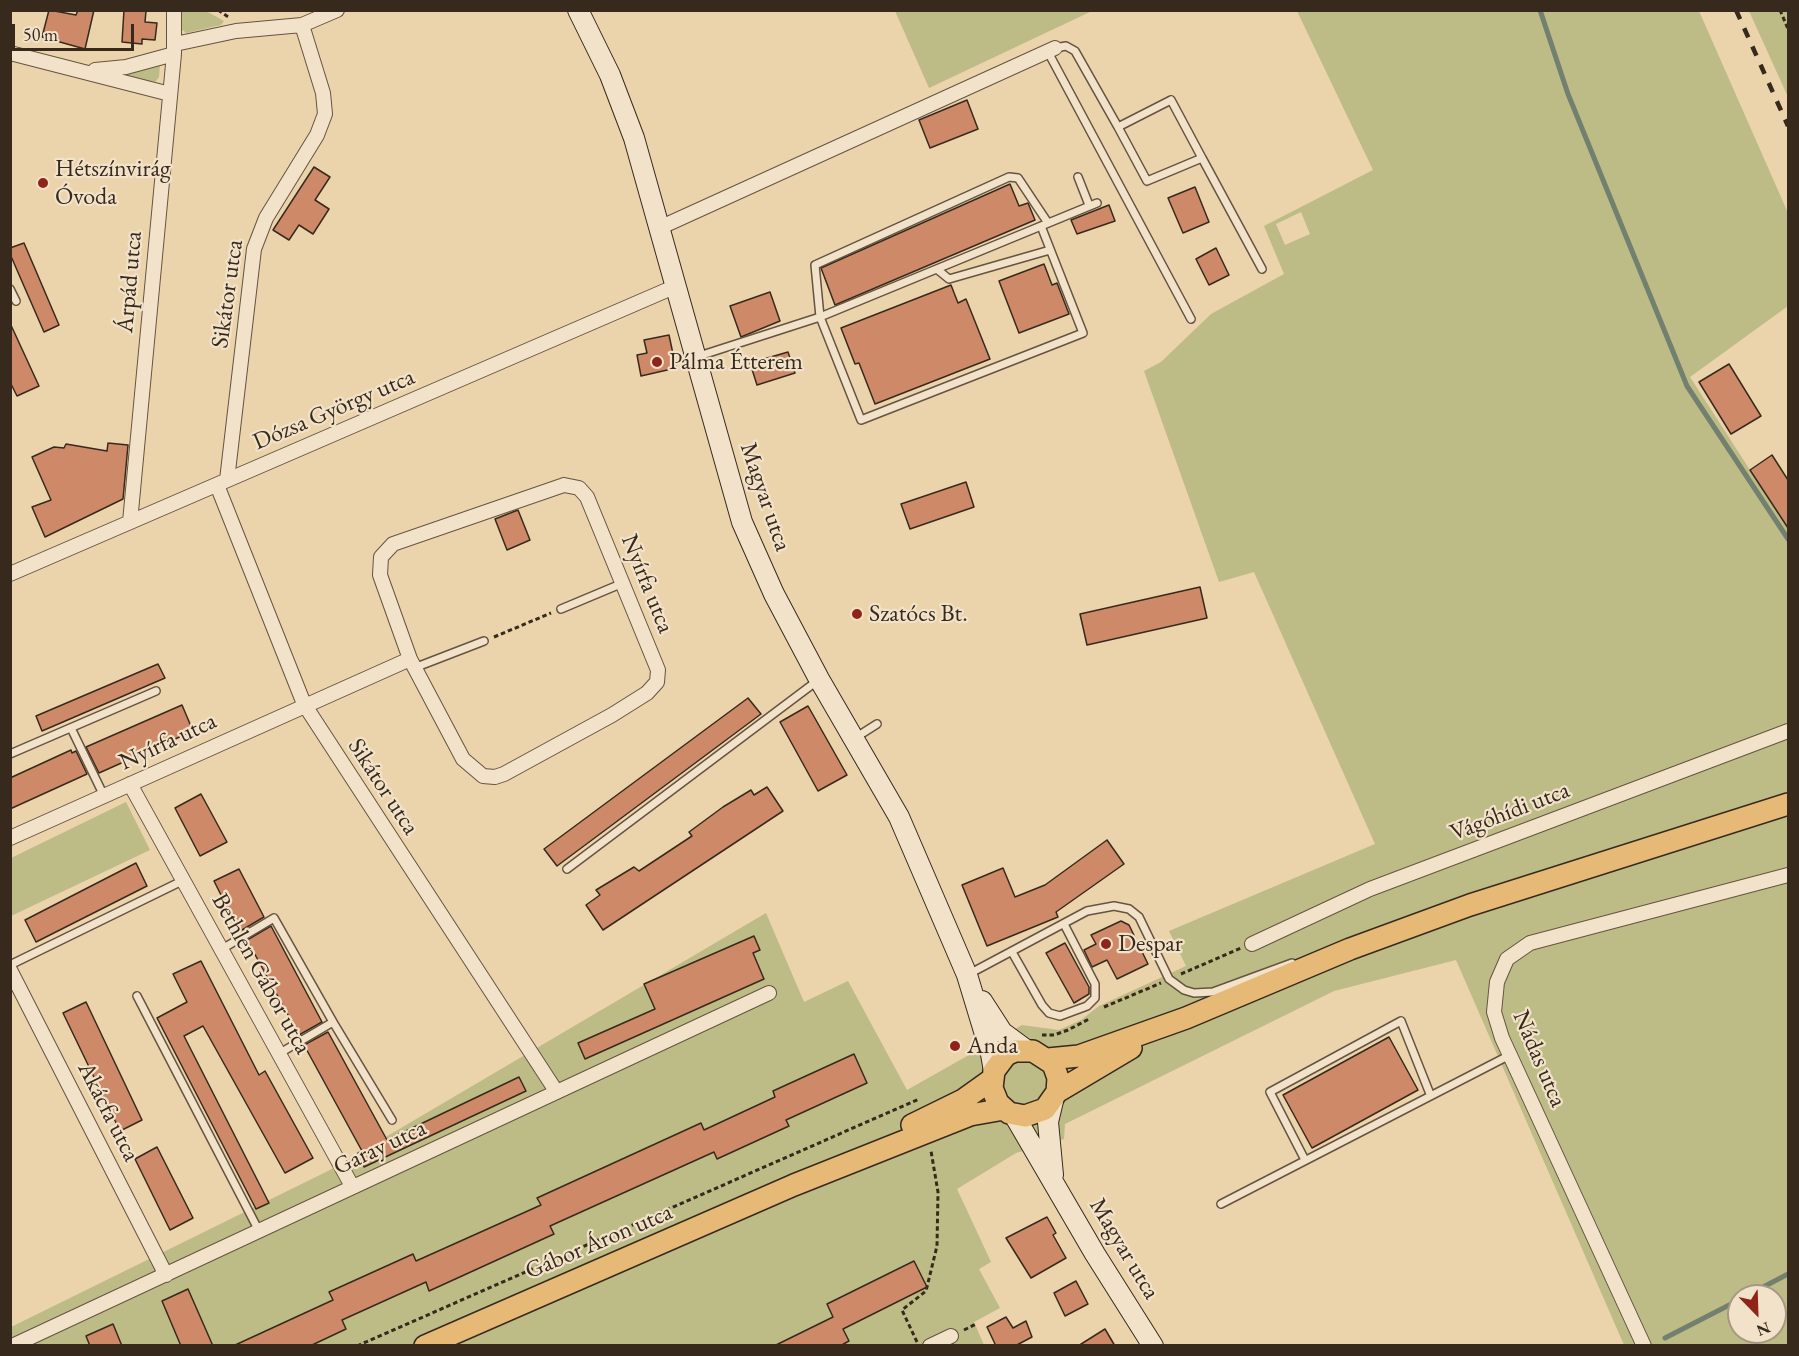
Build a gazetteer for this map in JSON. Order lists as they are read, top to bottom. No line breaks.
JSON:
{"streets":{"main road":["Gábor Áron utca"],"street":["Árpád utca","Sikátor utca","Dózsa György utca","Magyar utca","Nyírfa utca","Vágóhídi utca","Bethlen Gábor utca","Nádas utca","Akácfa utca","Garay utca"]},"crossings":[["Árpád utca","Dózsa György utca"],["Sikátor utca","Dózsa György utca"],["Sikátor utca","Nyírfa utca"],["Sikátor utca","Garay utca"],["Dózsa György utca","Magyar utca"],["Magyar utca","Gábor Áron utca"],["Nyírfa utca","Bethlen Gábor utca"],["Bethlen Gábor utca","Garay utca"],["Akácfa utca","Garay utca"]],"places":["Hétszínvirág Óvoda","Pálma Étterem","Szatócs Bt.","Despar","Anda"],"scale_bar":"50 m","north":"bottom right"}
